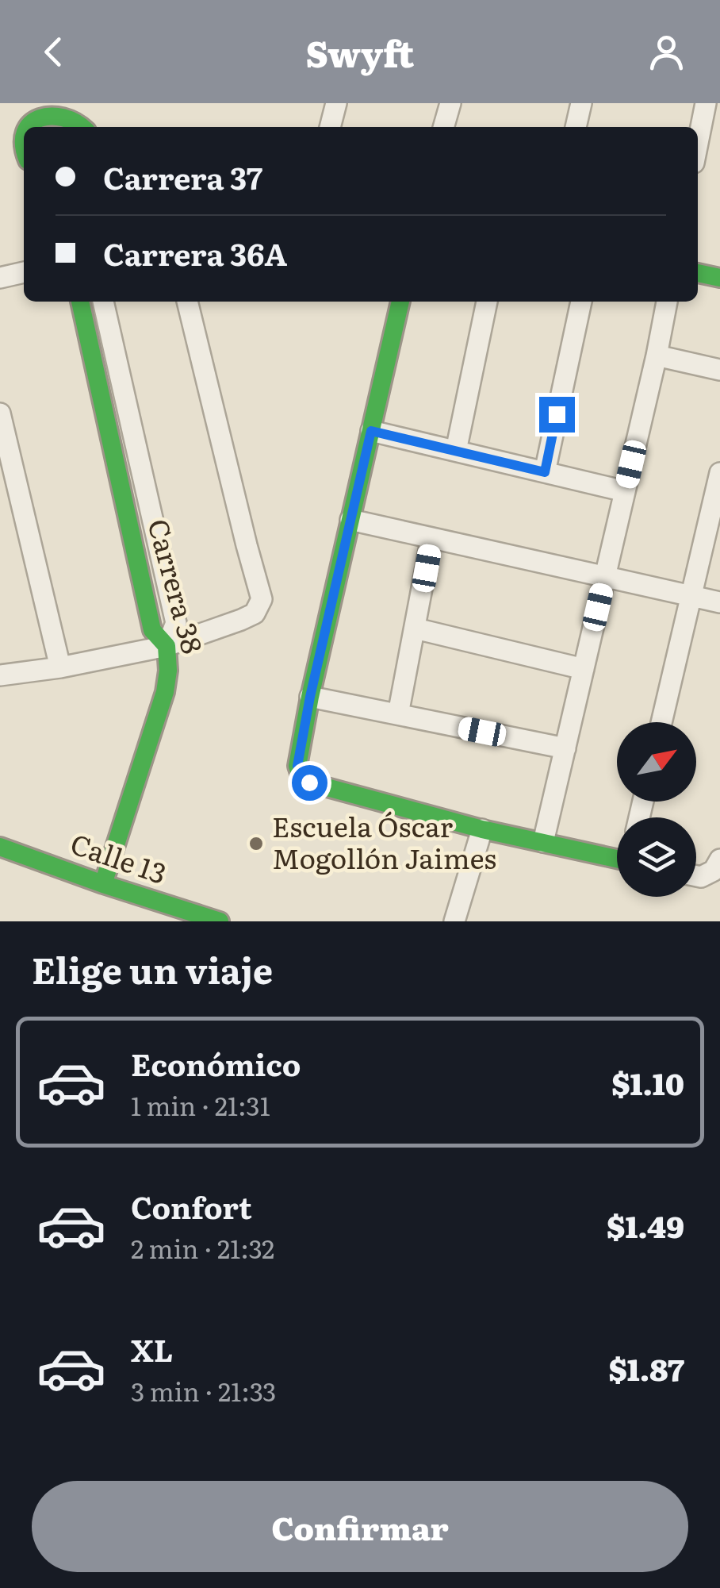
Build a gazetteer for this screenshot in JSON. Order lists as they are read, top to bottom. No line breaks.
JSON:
{"streets":{"street":["Carrera 38","Calle 13"]},"crossings":[["Carrera 38","Calle 13"]],"places":["Escuela Óscar Mogollón Jaimes"],"north":"top right","page":{"header":"Swyft","banner":["Carrera 37","Carrera 36A"],"heading":"Elige un viaje","list":[{"name":"Económico","note":"1 min · 21:31","value":"$1.10"},{"name":"Confort","note":"2 min · 21:32","value":"$1.49"},{"name":"XL","note":"3 min · 21:33","value":"$1.87"}],"buttons":"Confirmar"}}
